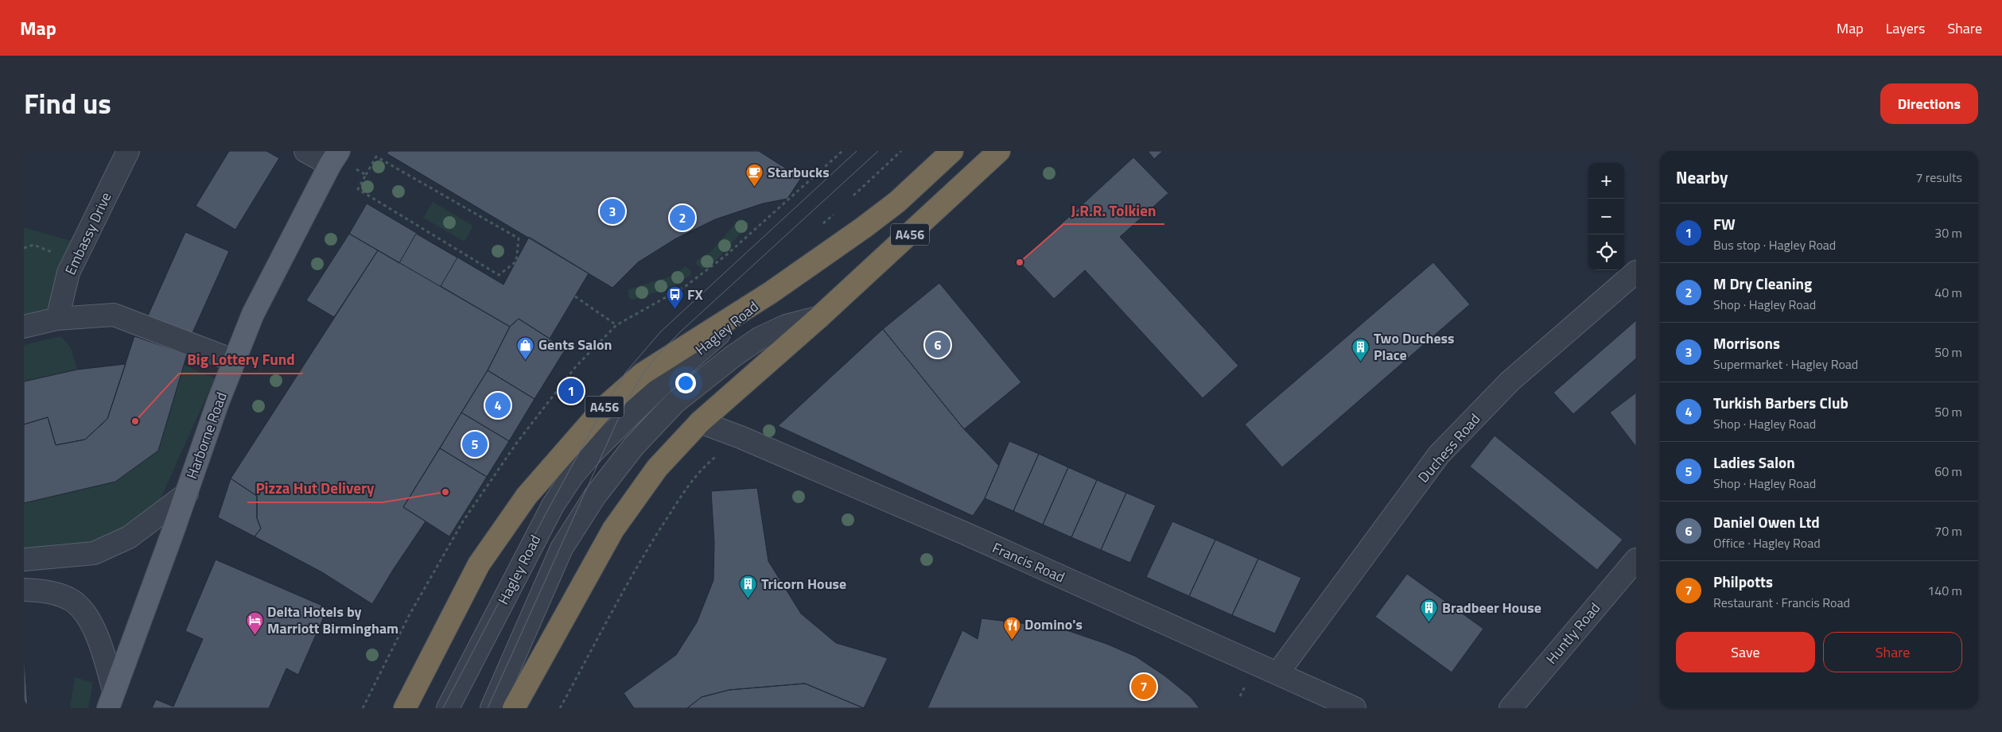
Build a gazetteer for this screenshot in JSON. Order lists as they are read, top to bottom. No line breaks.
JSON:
{"streets":{"highway":["A456","Hagley Road"],"main road":["Harborne Road"],"street":["Embassy Drive","Duchess Road","Francis Road","Huntly Road"]},"crossings":[["A456","Hagley Road"],["Hagley Road","Francis Road"],["Duchess Road","Francis Road"]],"places":{"cafe":["Starbucks"],"other":["J.R.R. Tolkien","Big Lottery Fund","Pizza Hut Delivery"],"bus stop":["FX"],"shop":["Gents Salon"],"building":["Two Duchess Place","Tricorn House","Bradbeer House"],"hotel":["Delta Hotels by Marriott Birmingham"],"restaurant":["Domino's"]},"page":{"header":"Map","nav":["Map","Layers","Share"],"title":"Find us","buttons":["Directions",["Save","Share"]],"heading":["Nearby","7 results"],"map_buttons":["+","−"],"pins":["3","2","6","1","4","5","7"],"list":[{"mark":"1","name":"FW","note":"Bus stop · Hagley Road","value":"30 m"},{"mark":"2","name":"M Dry Cleaning","note":"Shop · Hagley Road","value":"40 m"},{"mark":"3","name":"Morrisons","note":"Supermarket · Hagley Road","value":"50 m"},{"mark":"4","name":"Turkish Barbers Club","note":"Shop · Hagley Road","value":"50 m"},{"mark":"5","name":"Ladies Salon","note":"Shop · Hagley Road","value":"60 m"},{"mark":"6","name":"Daniel Owen Ltd","note":"Office · Hagley Road","value":"70 m"},{"mark":"7","name":"Philpotts","note":"Restaurant · Francis Road","value":"140 m"}]}}
